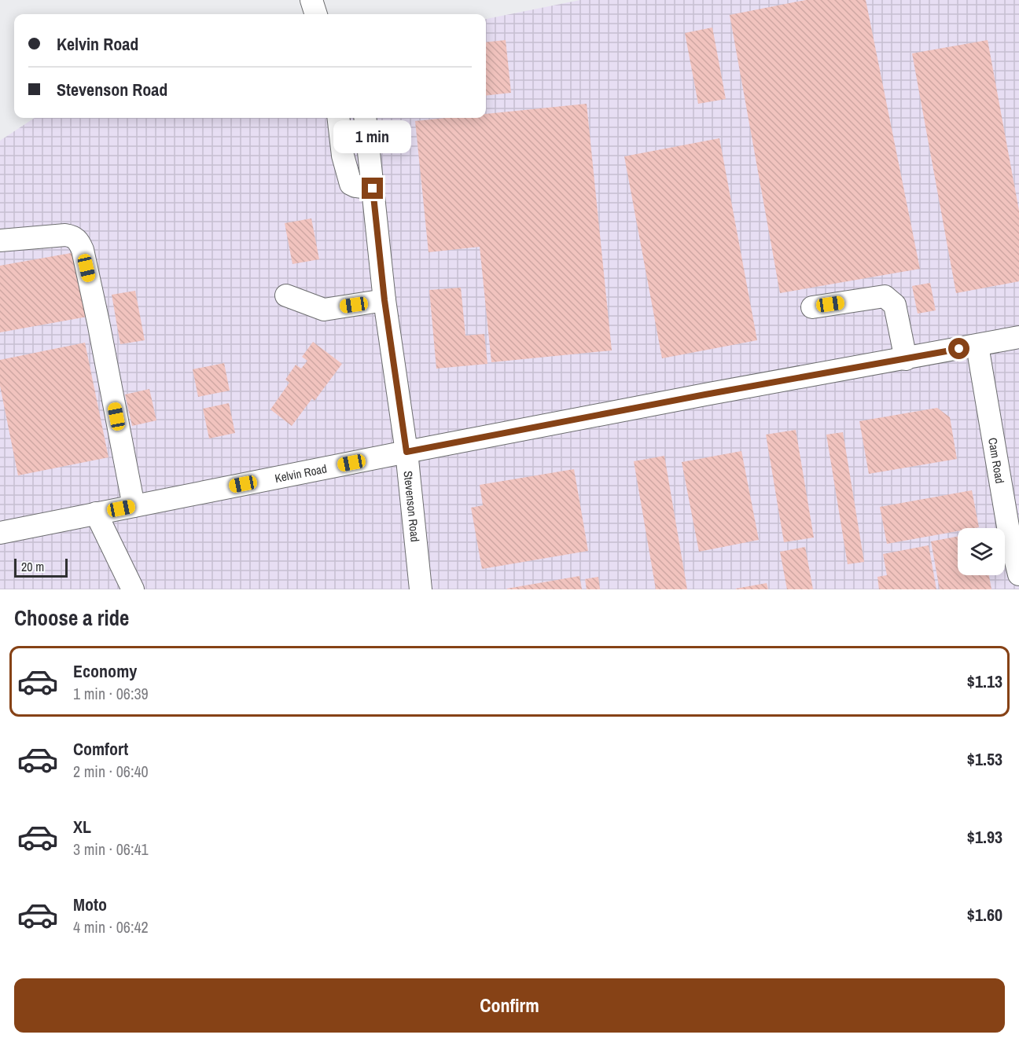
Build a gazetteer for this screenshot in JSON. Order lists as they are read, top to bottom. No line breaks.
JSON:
{"streets":{"street":["Cam Road","Kelvin Road","Stevenson Road"]},"crossings":[["Cam Road","Kelvin Road"],["Kelvin Road","Stevenson Road"]],"scale_bar":"20 m","page":{"banner":["Kelvin Road","Stevenson Road"],"bubble":"1 min","scale":"20 m","heading":"Choose a ride","list":[{"name":"Economy","note":"1 min · 06:39","value":"$1.13"},{"name":"Comfort","note":"2 min · 06:40","value":"$1.53"},{"name":"XL","note":"3 min · 06:41","value":"$1.93"},{"name":"Moto","note":"4 min · 06:42","value":"$1.60"}],"buttons":"Confirm"}}
